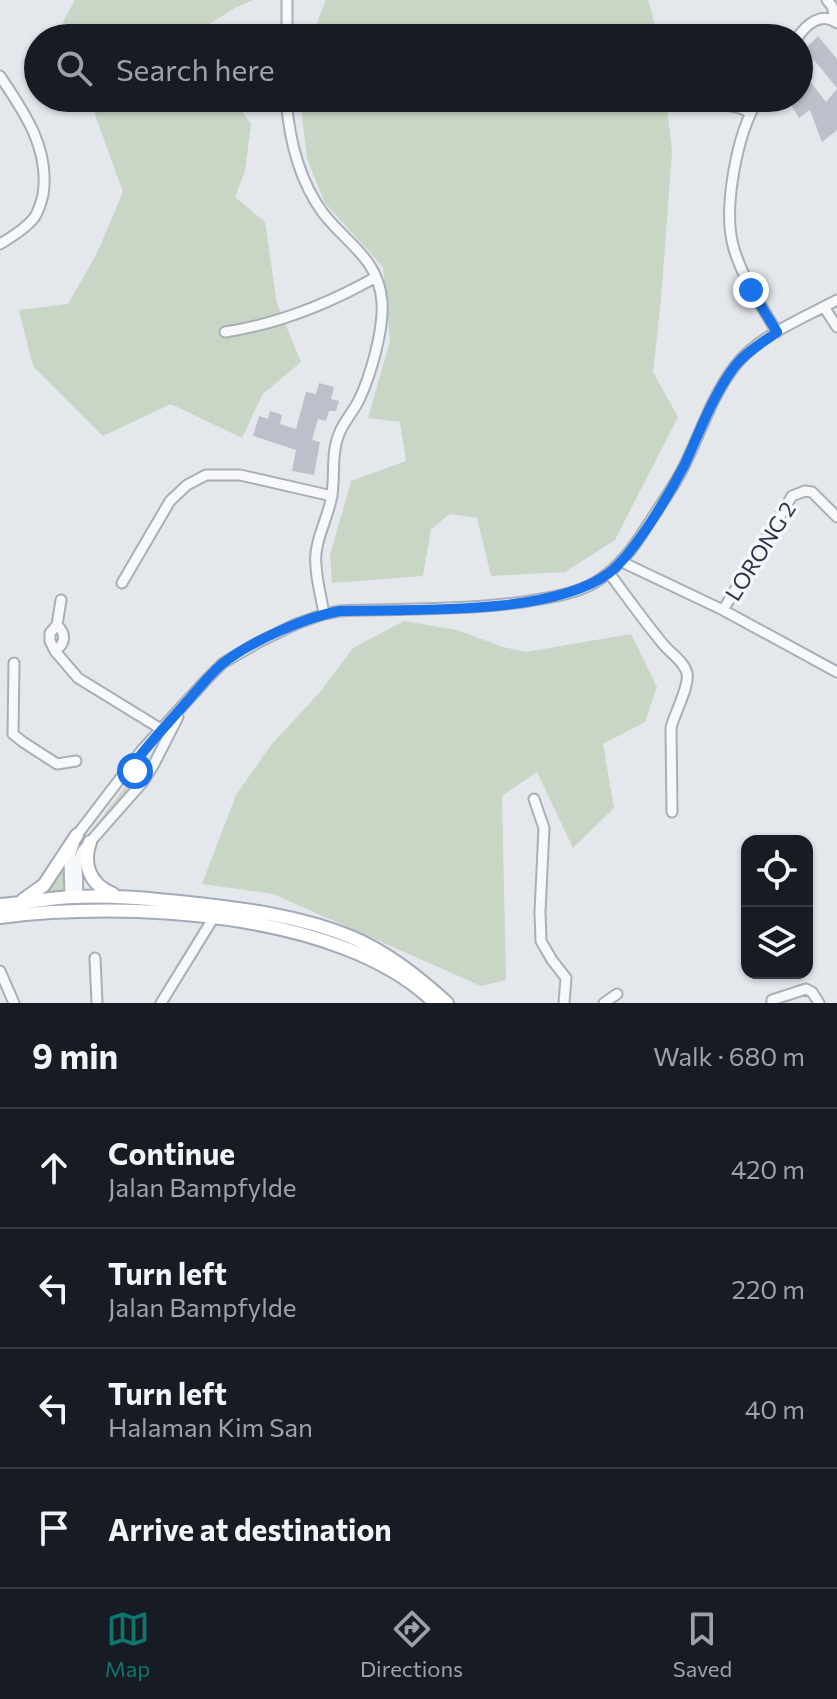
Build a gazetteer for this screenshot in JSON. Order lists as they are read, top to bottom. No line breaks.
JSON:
{"streets":{"street":["LORONG 2"]},"page":{"search":"Search here","heading":["9 min","Walk · 680 m"],"list":[["Continue","Jalan Bampfylde","420 m"],["Turn left","Jalan Bampfylde","220 m"],["Turn left","Halaman Kim San","40 m"],"Arrive at destination"],"nav":["Map","Directions","Saved"]}}
